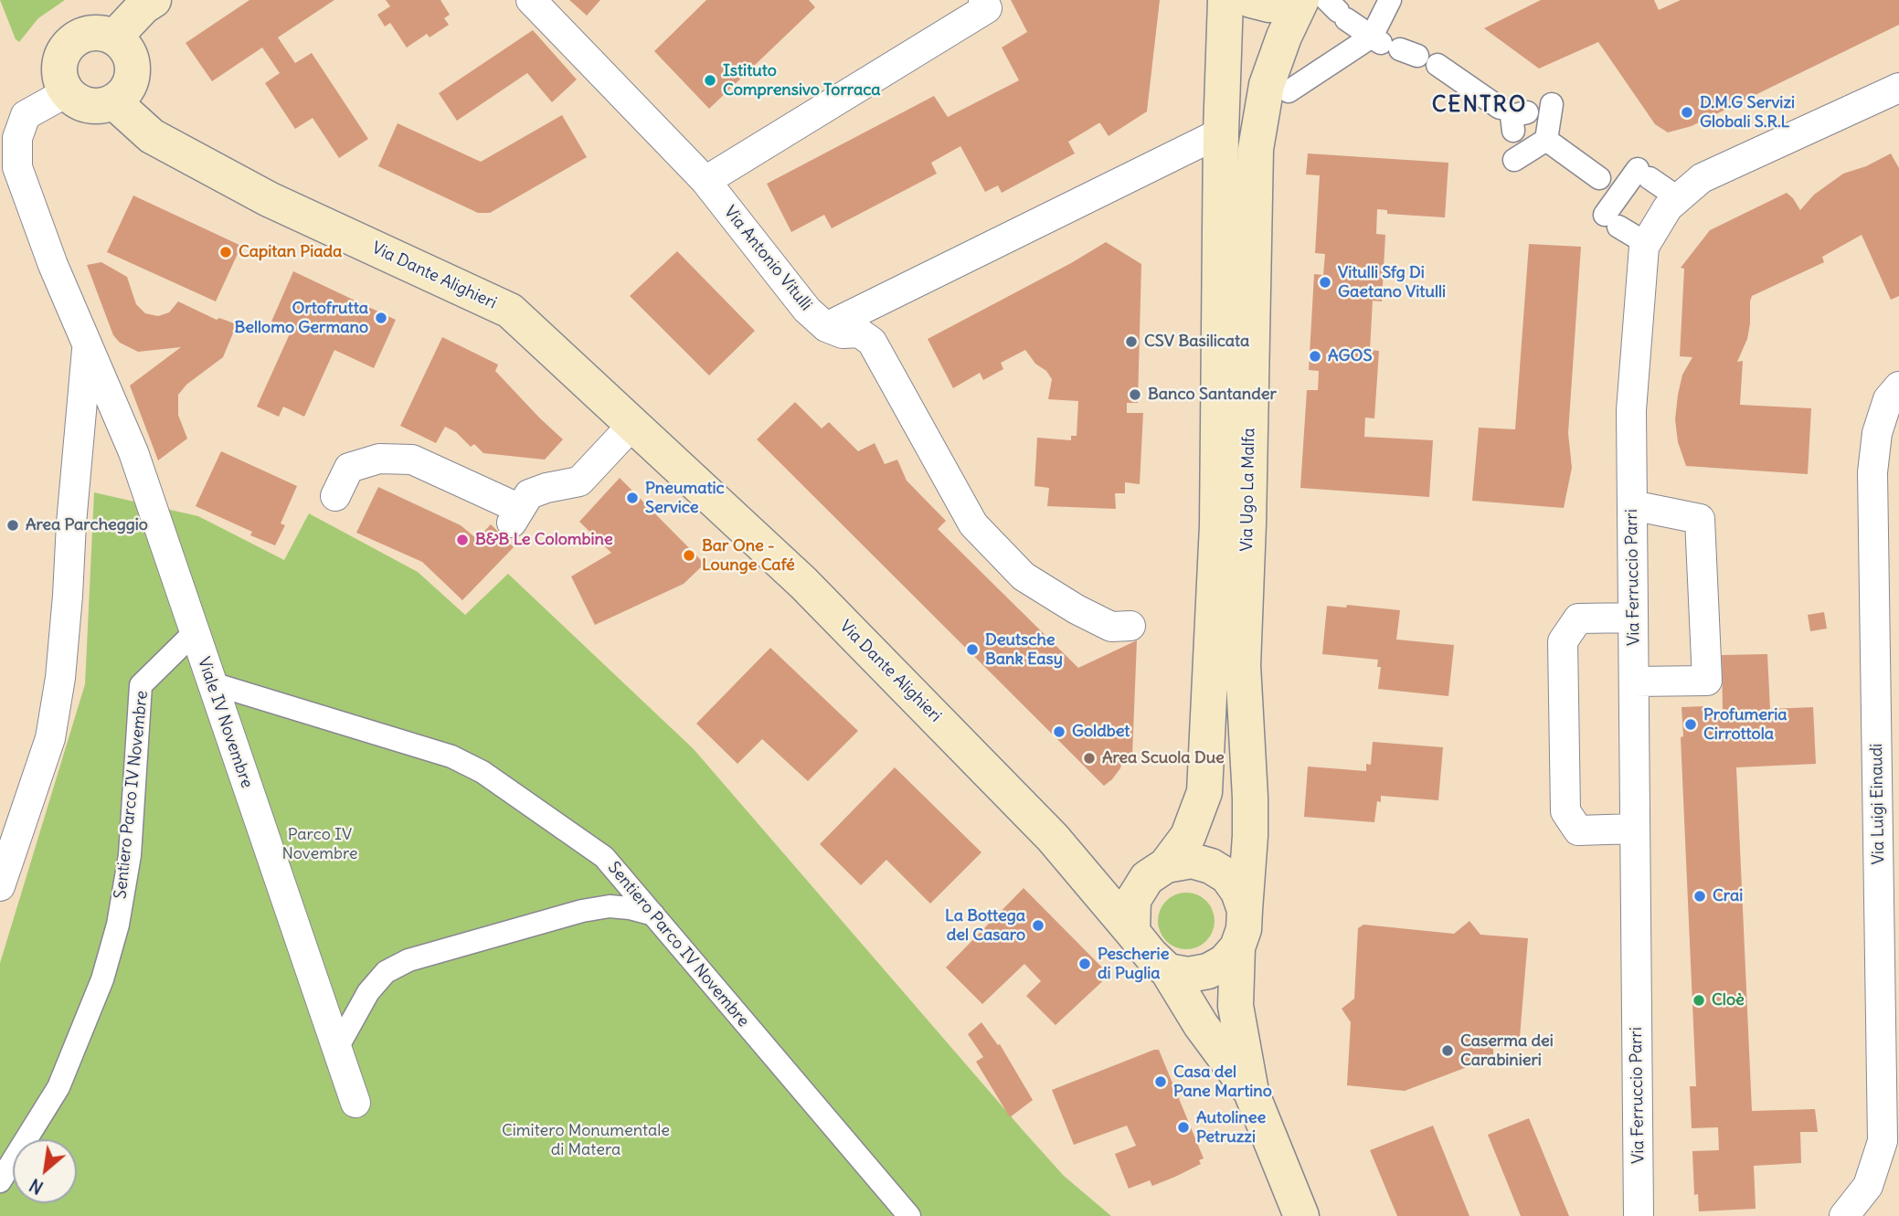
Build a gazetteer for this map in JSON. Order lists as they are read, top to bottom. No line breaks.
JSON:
{"streets":{"main road":["Via Dante Alighieri","Via Ugo La Malfa"],"street":["Via Antonio Vitulli","Via Ferruccio Parri","Viale IV Novembre","Sentiero Parco IV Novembre","Via Luigi Einaudi"]},"crossings":[["Via Dante Alighieri","Via Ugo La Malfa"],["Via Dante Alighieri","Viale IV Novembre"],["Viale IV Novembre","Sentiero Parco IV Novembre"]],"districts":["CENTRO"],"parks":["Parco IV Novembre","Cimitero Monumentale di Matera"],"places":["Istituto Comprensivo Torraca","D.M.G Servizi Globali S.R.L","Capitan Piada","Vitulli Sfg Di Gaetano Vitulli","Ortofrutta Bellomo Germano","CSV Basilicata","AGOS","Banco Santander","Pneumatic Service","Area Parcheggio","B&B Le Colombine","Bar One - Lounge Café","Deutsche Bank Easy","Profumeria Cirrottola","Goldbet","Area Scuola Due","Crai","La Bottega del Casaro","Pescherie di Puglia","Cloè","Caserma dei Carabinieri","Casa del Pane Martino","Autolinee Petruzzi"],"north":"bottom left"}
